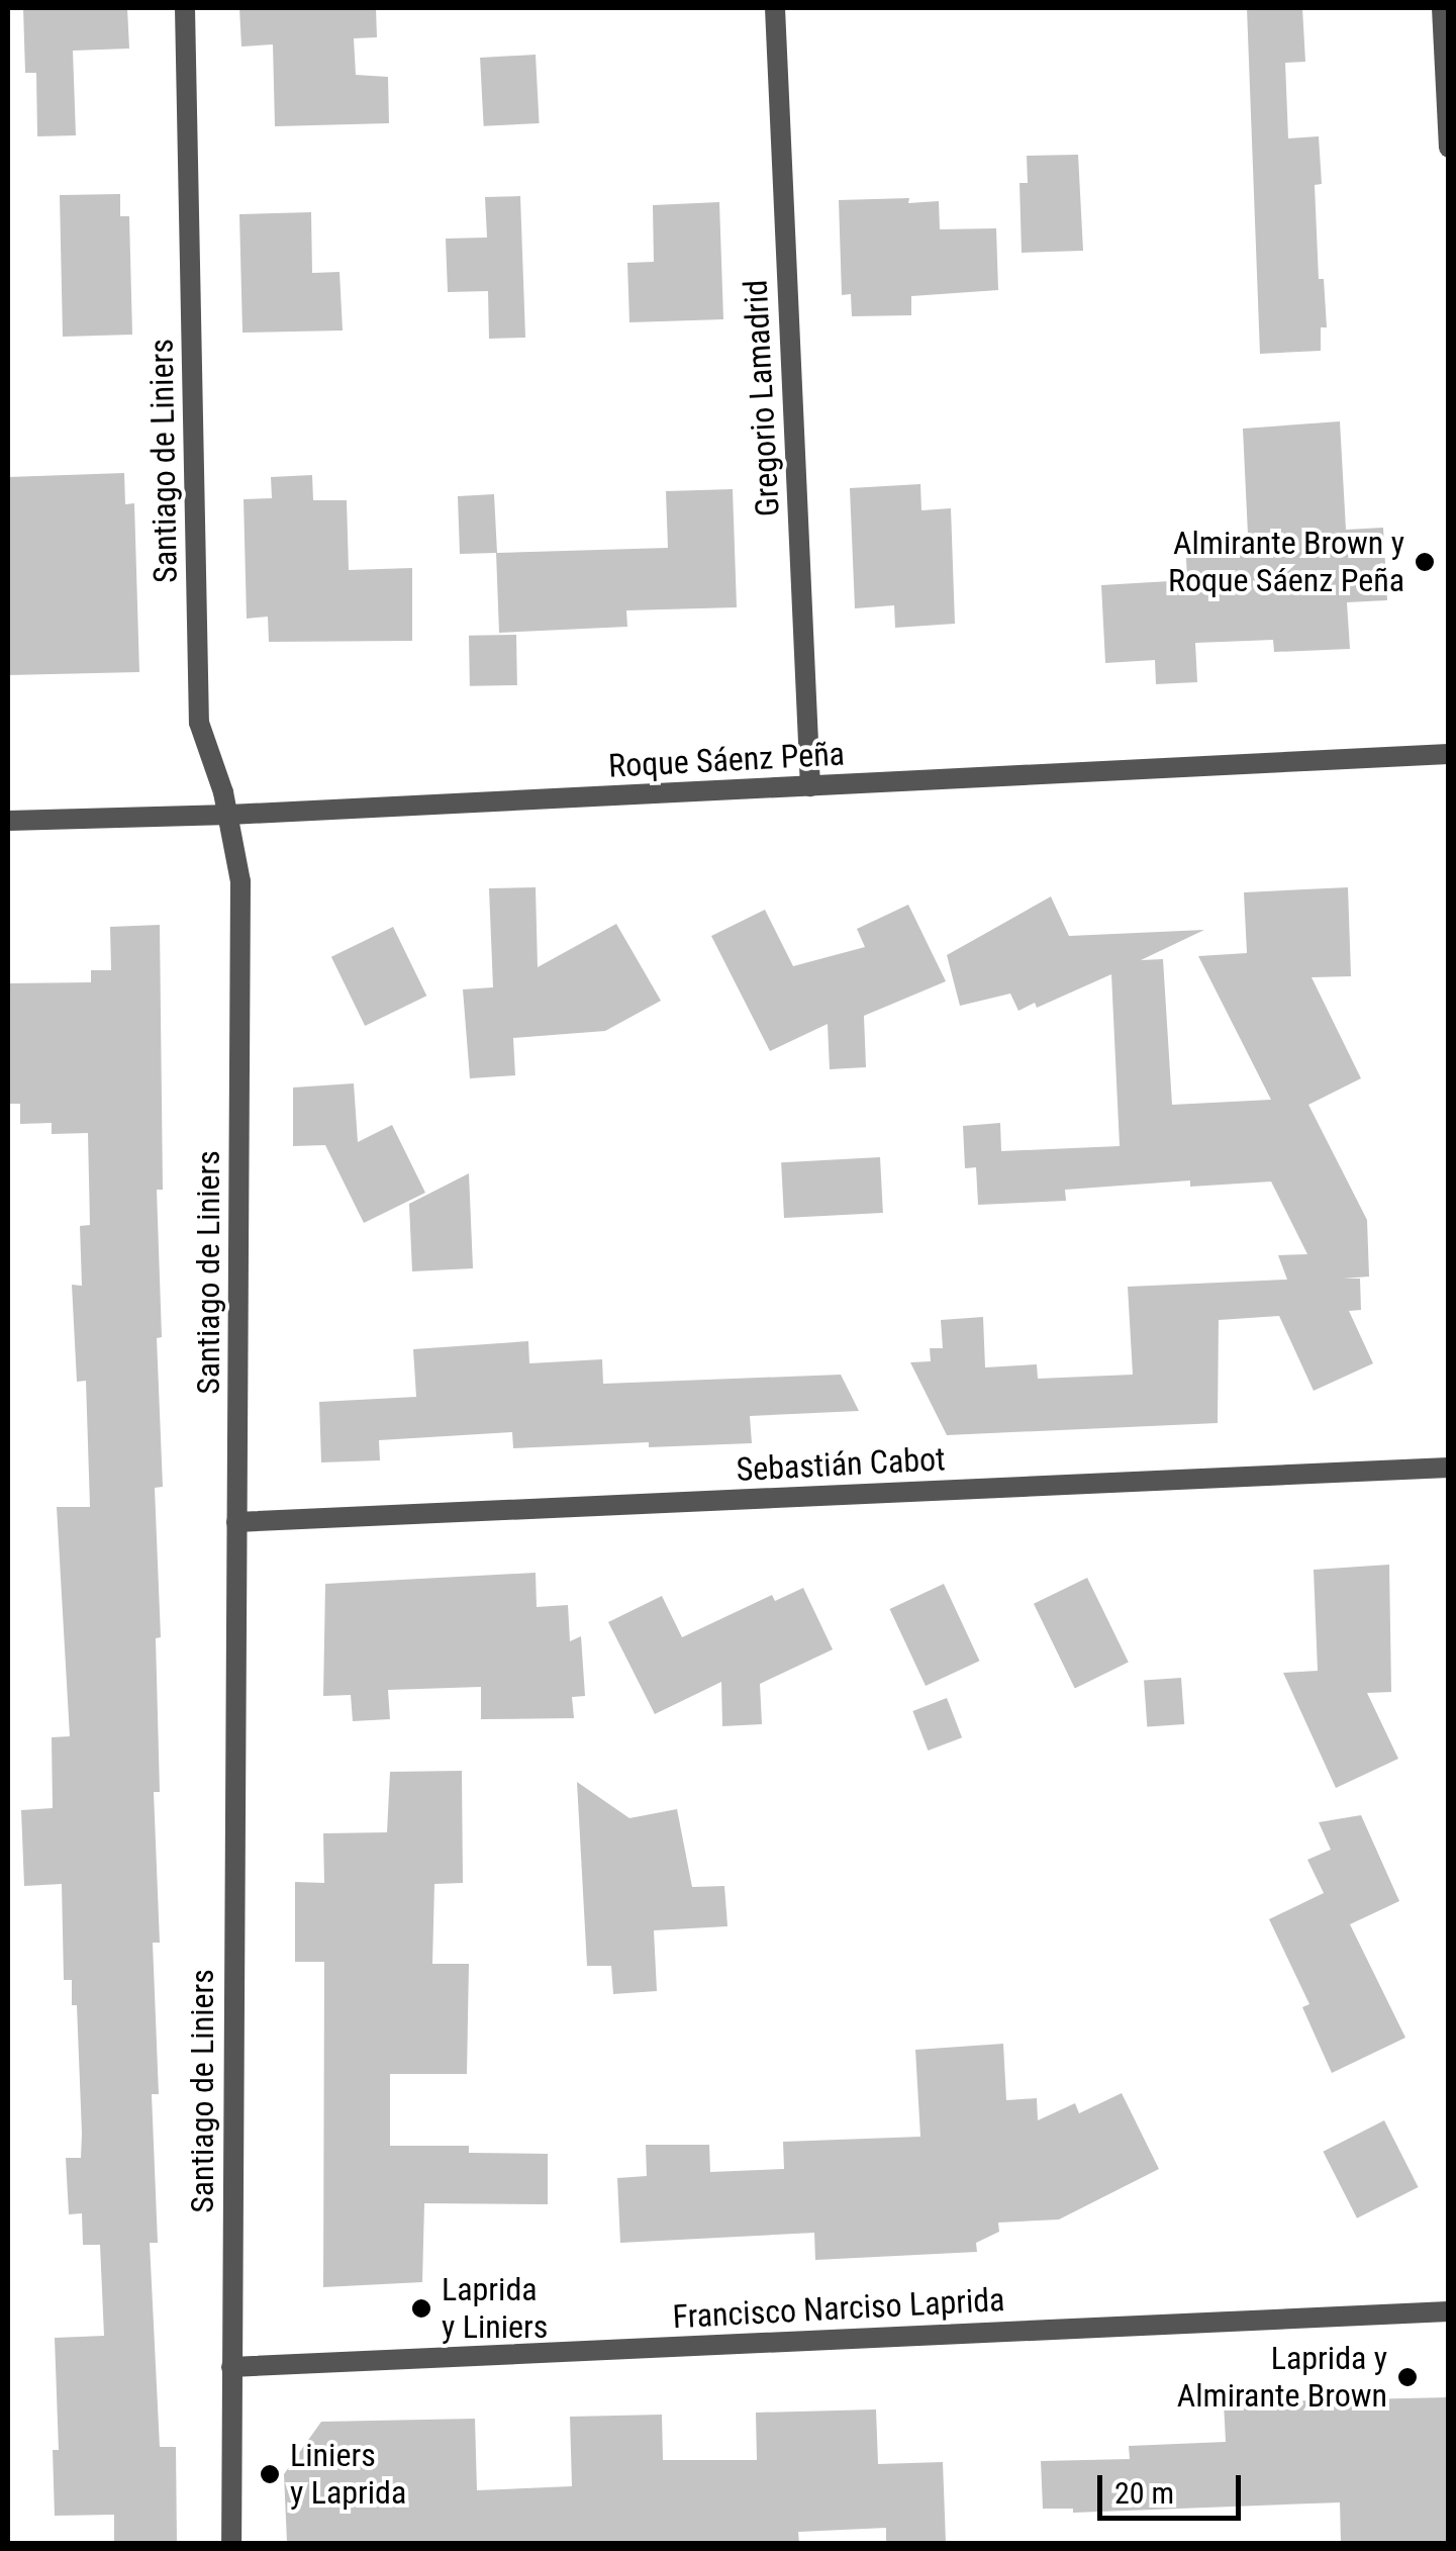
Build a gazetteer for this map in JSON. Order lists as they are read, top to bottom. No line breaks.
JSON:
{"streets":{"street":["Gregorio Lamadrid","Santiago de Liniers","Roque Sáenz Peña","Sebastián Cabot","Francisco Narciso Laprida"]},"crossings":[["Gregorio Lamadrid","Roque Sáenz Peña"],["Santiago de Liniers","Roque Sáenz Peña"],["Santiago de Liniers","Sebastián Cabot"],["Santiago de Liniers","Francisco Narciso Laprida"]],"places":["Almirante Brown y Roque Sáenz Peña","Laprida y Liniers","Laprida y Almirante Brown","Liniers y Laprida"],"scale_bar":"20 m"}
